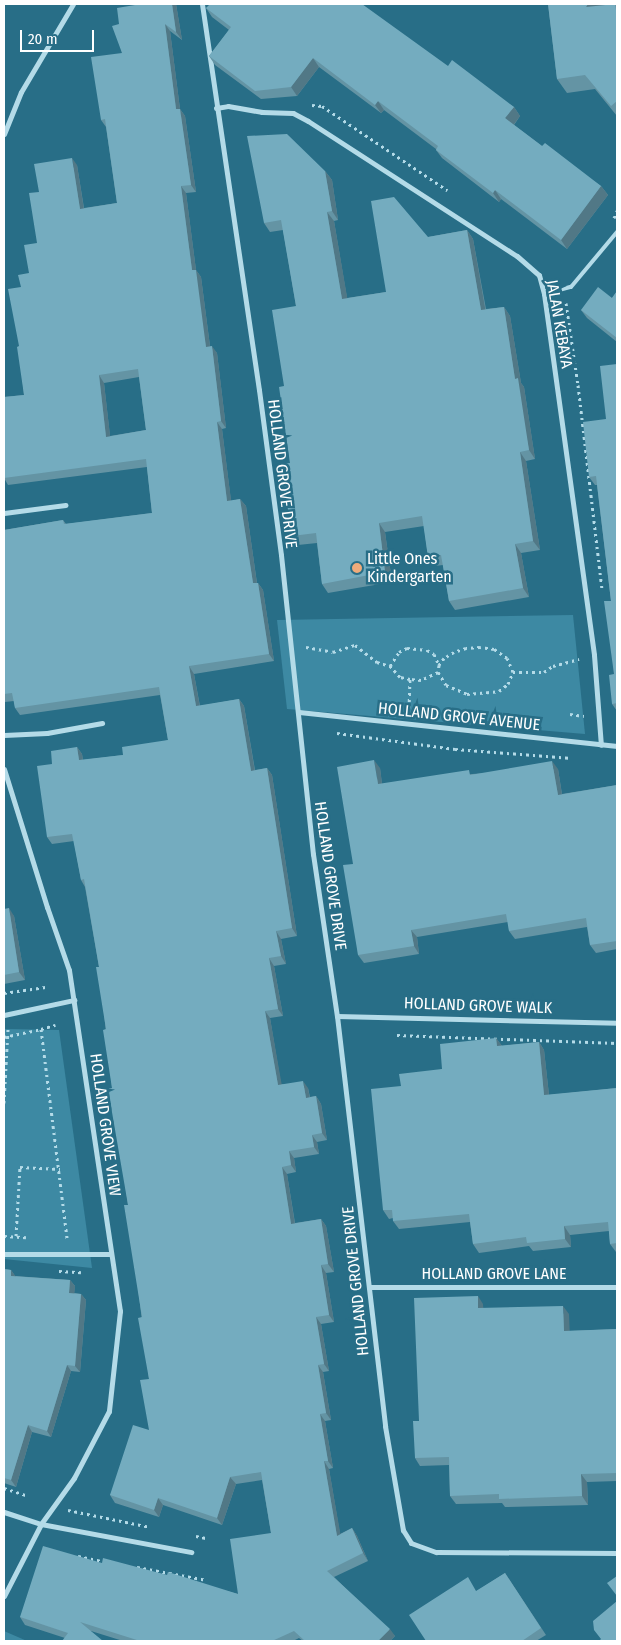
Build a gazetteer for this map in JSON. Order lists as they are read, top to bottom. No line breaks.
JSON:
{"streets":{"street":["JALAN KEBAYA","HOLLAND GROVE DRIVE","HOLLAND GROVE AVENUE","HOLLAND GROVE WALK","HOLLAND GROVE VIEW","HOLLAND GROVE LANE"]},"crossings":[["JALAN KEBAYA","HOLLAND GROVE DRIVE"],["JALAN KEBAYA","HOLLAND GROVE AVENUE"],["HOLLAND GROVE DRIVE","HOLLAND GROVE AVENUE"],["HOLLAND GROVE DRIVE","HOLLAND GROVE WALK"],["HOLLAND GROVE DRIVE","HOLLAND GROVE LANE"]],"places":["Little Ones Kindergarten"],"scale_bar":"20 m"}
